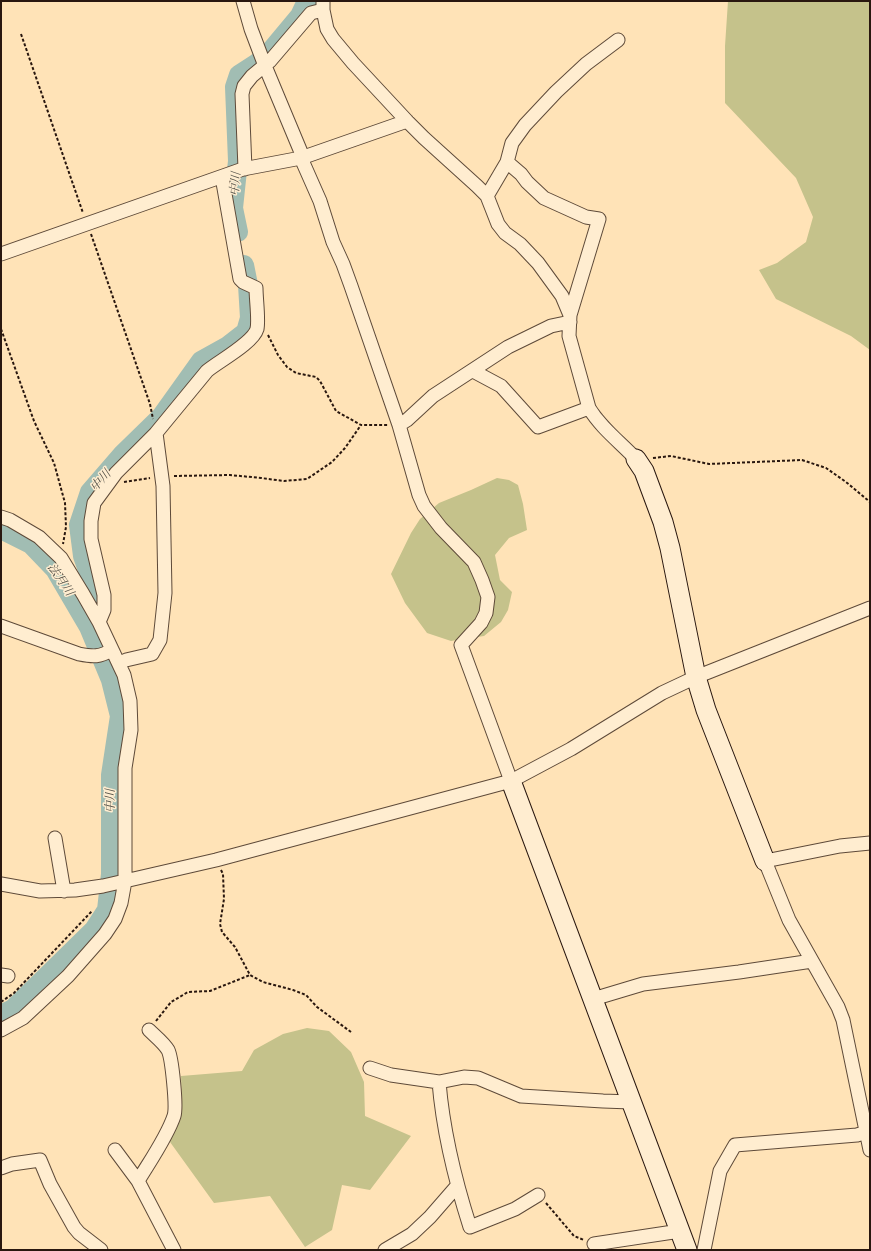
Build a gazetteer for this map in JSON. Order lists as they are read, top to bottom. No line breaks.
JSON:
{"water":["中川","法月川"]}
